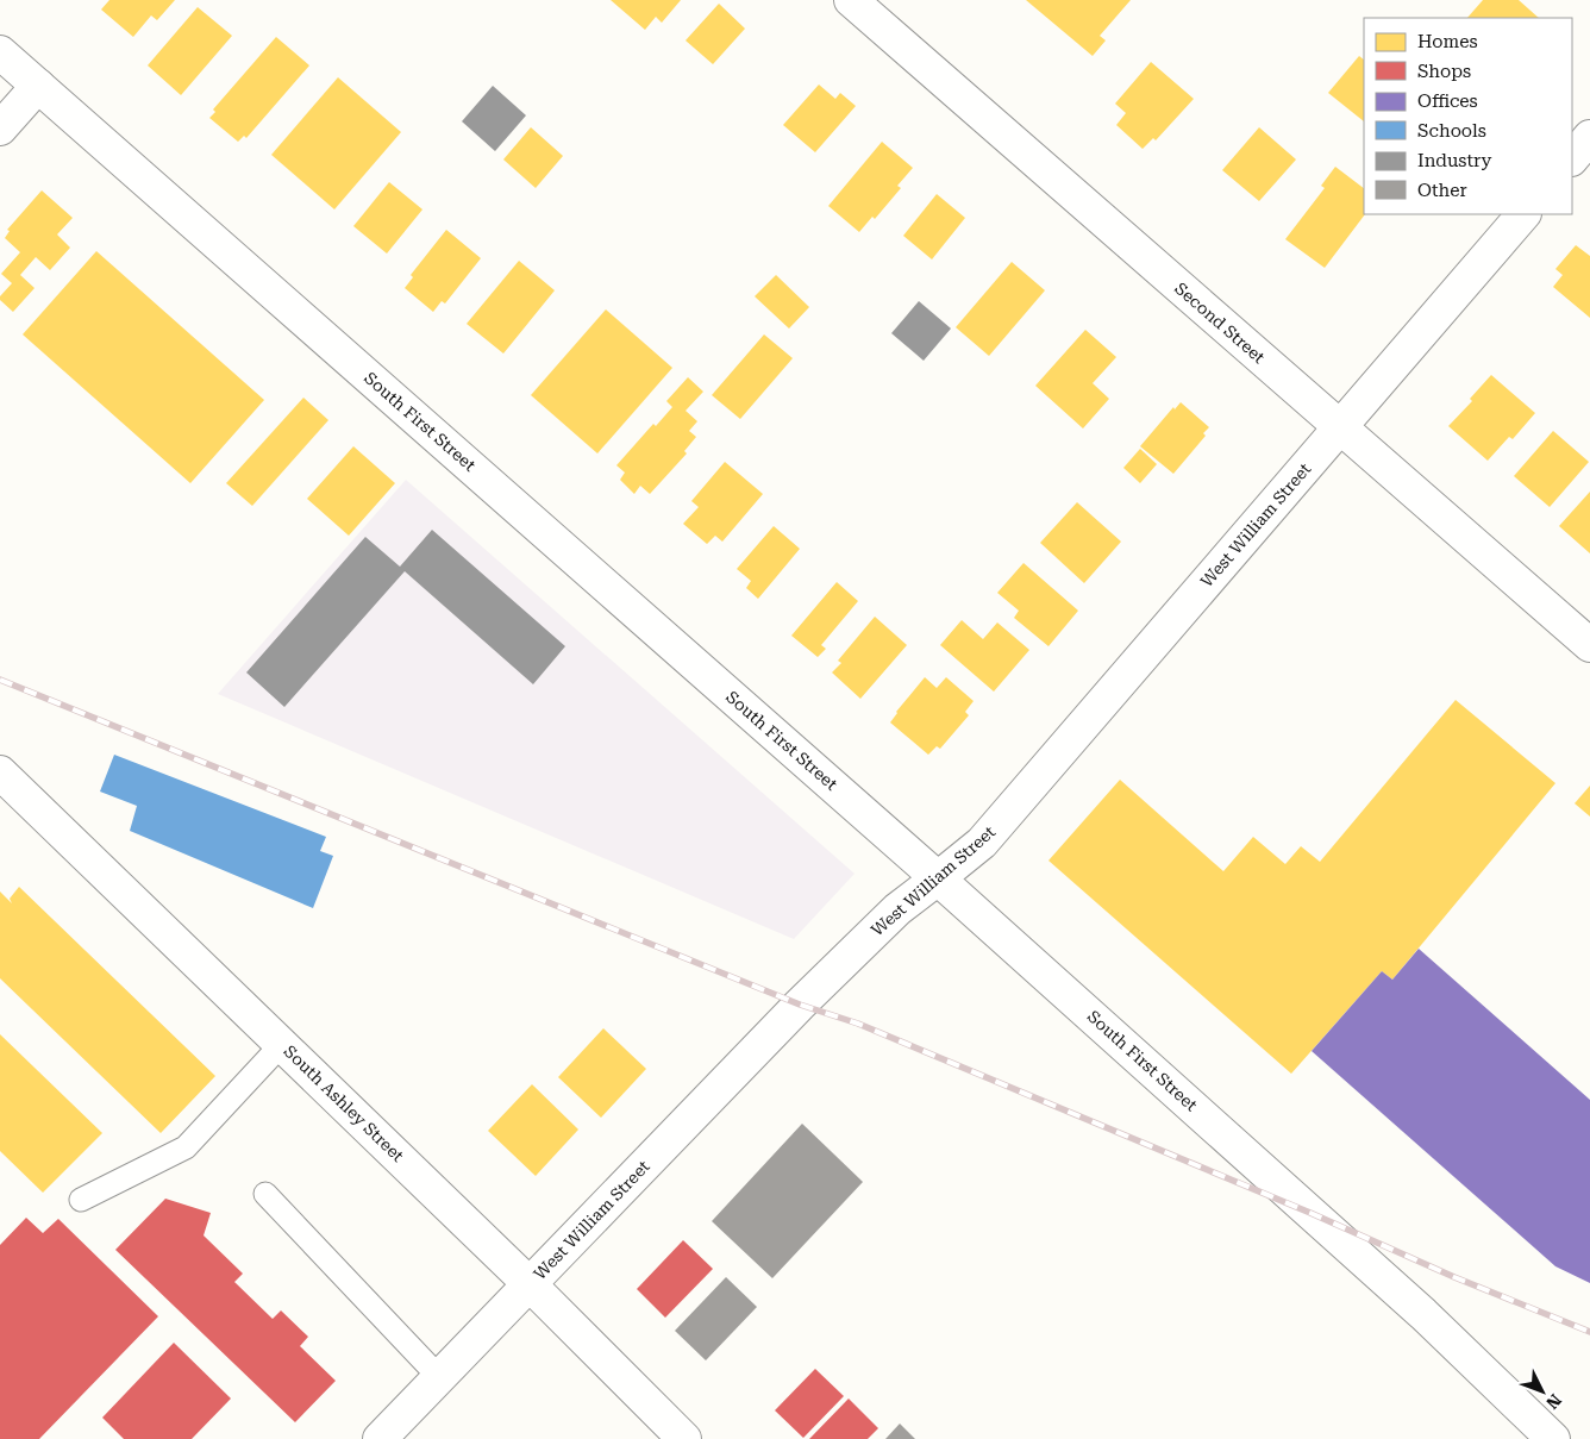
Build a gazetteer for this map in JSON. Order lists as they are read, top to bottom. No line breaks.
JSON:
{"streets":{"street":["Second Street","South First Street","West William Street","South Ashley Street"]},"crossings":[["Second Street","West William Street"],["South First Street","West William Street"],["West William Street","South Ashley Street"]],"legend":["Homes","Shops","Offices","Schools","Industry","Other"],"north":"bottom right"}
